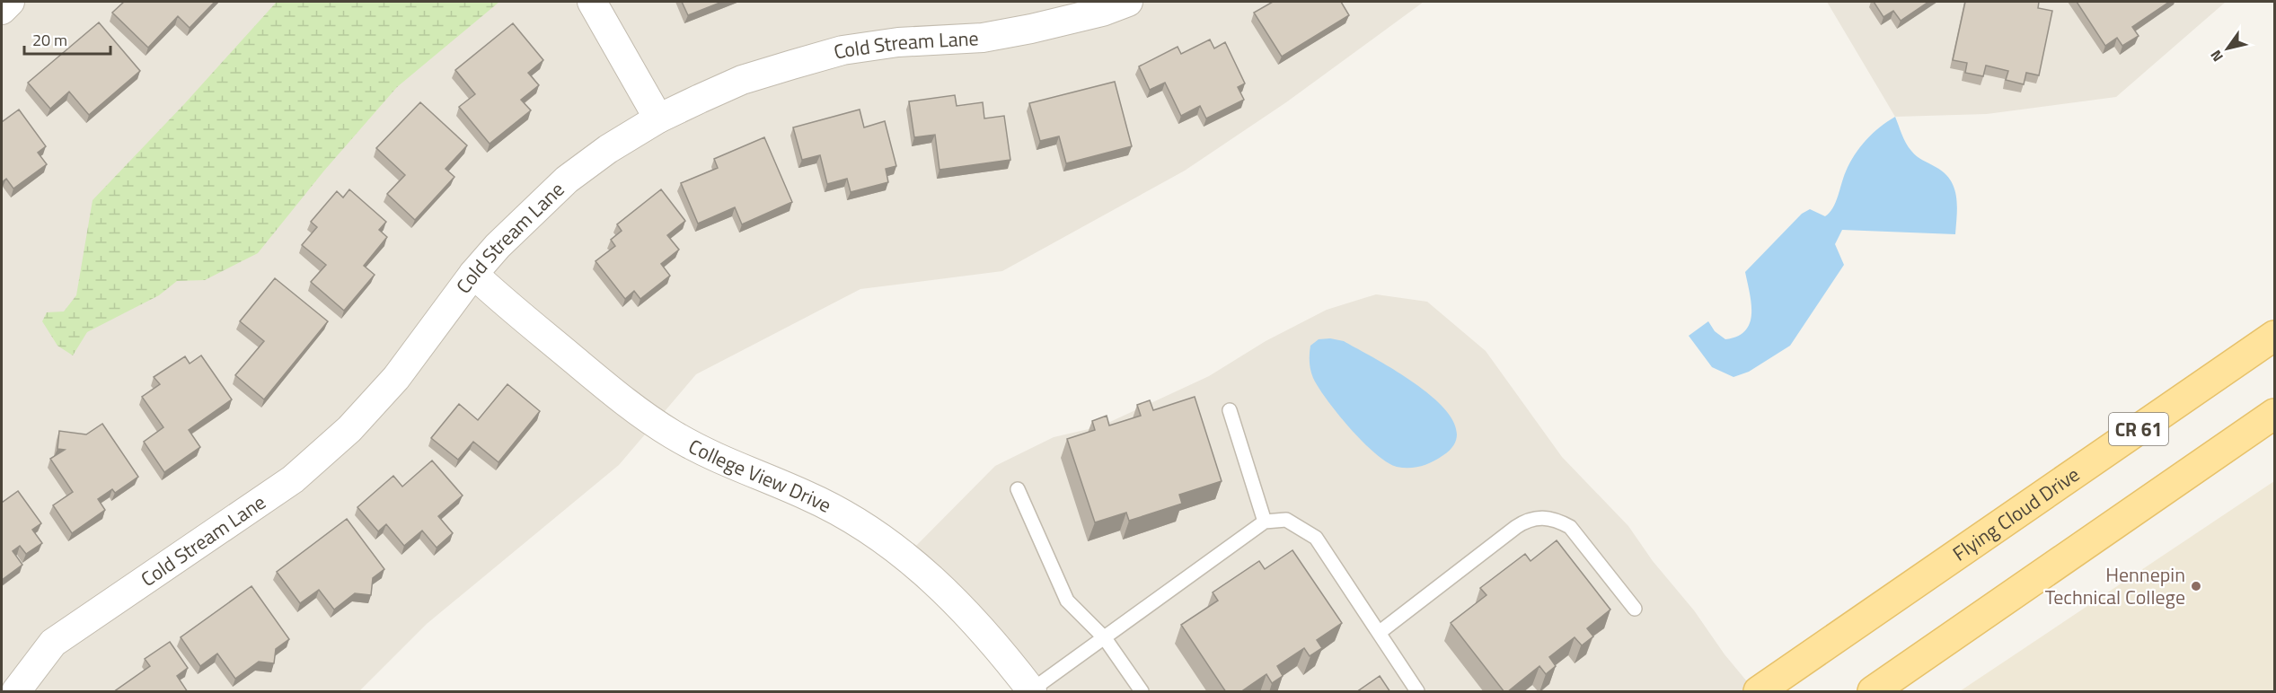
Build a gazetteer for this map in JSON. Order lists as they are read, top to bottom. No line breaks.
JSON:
{"streets":{"main road":["CR 61","Flying Cloud Drive"],"street":["Cold Stream Lane","College View Drive"]},"crossings":[["Cold Stream Lane","College View Drive"]],"places":["Hennepin Technical College"],"scale_bar":"20 m","north":"bottom left"}
